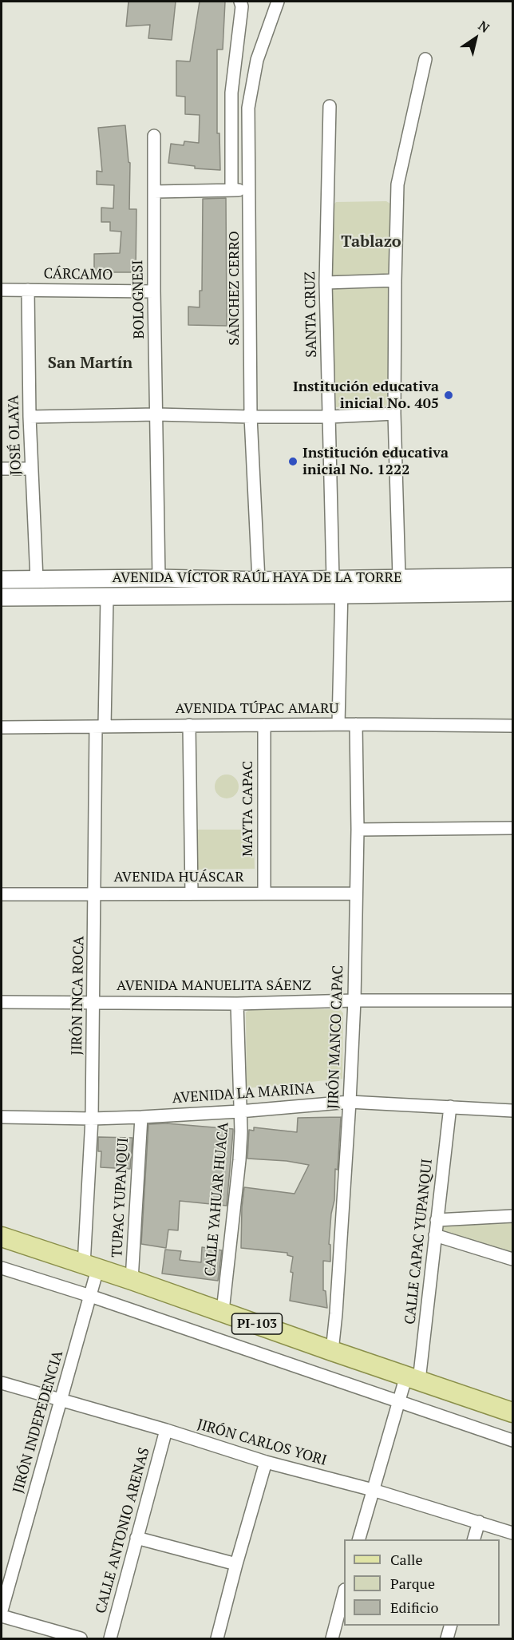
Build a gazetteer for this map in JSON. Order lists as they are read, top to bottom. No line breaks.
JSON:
{"streets":{"main road":["AVENIDA VÍCTOR RAÚL HAYA DE LA TORRE","PI-103"],"street":["CÁRCAMO","SÁNCHEZ CERRO","BOLOGNESI","SANTA CRUZ","JOSÉ OLAYA","AVENIDA TÚPAC AMARU","MAYTA CAPAC","AVENIDA HUÁSCAR","AVENIDA MANUELITA SÁENZ","JIRÓN INCA ROCA","JIRÓN MANCO CAPAC","AVENIDA LA MARINA","TUPAC YUPANQUI","CALLE YAHUAR HUACA","CALLE CAPAC YUPANQUI","JIRÓN INDEPEDENCIA","JIRÓN CARLOS YORI","CALLE ANTONIO ARENAS"]},"crossings":[["CÁRCAMO","BOLOGNESI"],["CÁRCAMO","JOSÉ OLAYA"],["SÁNCHEZ CERRO","AVENIDA VÍCTOR RAÚL HAYA DE LA TORRE"],["BOLOGNESI","AVENIDA VÍCTOR RAÚL HAYA DE LA TORRE"],["SANTA CRUZ","AVENIDA VÍCTOR RAÚL HAYA DE LA TORRE"],["SANTA CRUZ","AVENIDA TÚPAC AMARU"],["JOSÉ OLAYA","AVENIDA VÍCTOR RAÚL HAYA DE LA TORRE"],["AVENIDA VÍCTOR RAÚL HAYA DE LA TORRE","JIRÓN INCA ROCA"],["AVENIDA TÚPAC AMARU","MAYTA CAPAC"],["AVENIDA TÚPAC AMARU","JIRÓN INCA ROCA"],["AVENIDA TÚPAC AMARU","JIRÓN MANCO CAPAC"],["MAYTA CAPAC","AVENIDA HUÁSCAR"],["AVENIDA HUÁSCAR","JIRÓN INCA ROCA"],["AVENIDA HUÁSCAR","JIRÓN MANCO CAPAC"],["AVENIDA MANUELITA SÁENZ","JIRÓN INCA ROCA"],["AVENIDA MANUELITA SÁENZ","JIRÓN MANCO CAPAC"],["AVENIDA MANUELITA SÁENZ","CALLE YAHUAR HUACA"],["JIRÓN INCA ROCA","AVENIDA LA MARINA"],["JIRÓN INCA ROCA","PI-103"],["JIRÓN INCA ROCA","JIRÓN INDEPEDENCIA"],["JIRÓN MANCO CAPAC","AVENIDA LA MARINA"],["JIRÓN MANCO CAPAC","PI-103"],["AVENIDA LA MARINA","TUPAC YUPANQUI"],["AVENIDA LA MARINA","CALLE YAHUAR HUACA"],["AVENIDA LA MARINA","CALLE CAPAC YUPANQUI"],["TUPAC YUPANQUI","PI-103"],["CALLE YAHUAR HUACA","PI-103"],["CALLE CAPAC YUPANQUI","PI-103"],["CALLE CAPAC YUPANQUI","JIRÓN CARLOS YORI"],["PI-103","JIRÓN INDEPEDENCIA"],["JIRÓN INDEPEDENCIA","JIRÓN CARLOS YORI"],["JIRÓN CARLOS YORI","CALLE ANTONIO ARENAS"]],"districts":["Tablazo","San Martín"],"places":["Institución educativa inicial No. 405","Institución educativa inicial No. 1222"],"legend":["Calle","Parque","Edificio"],"north":"top right"}
